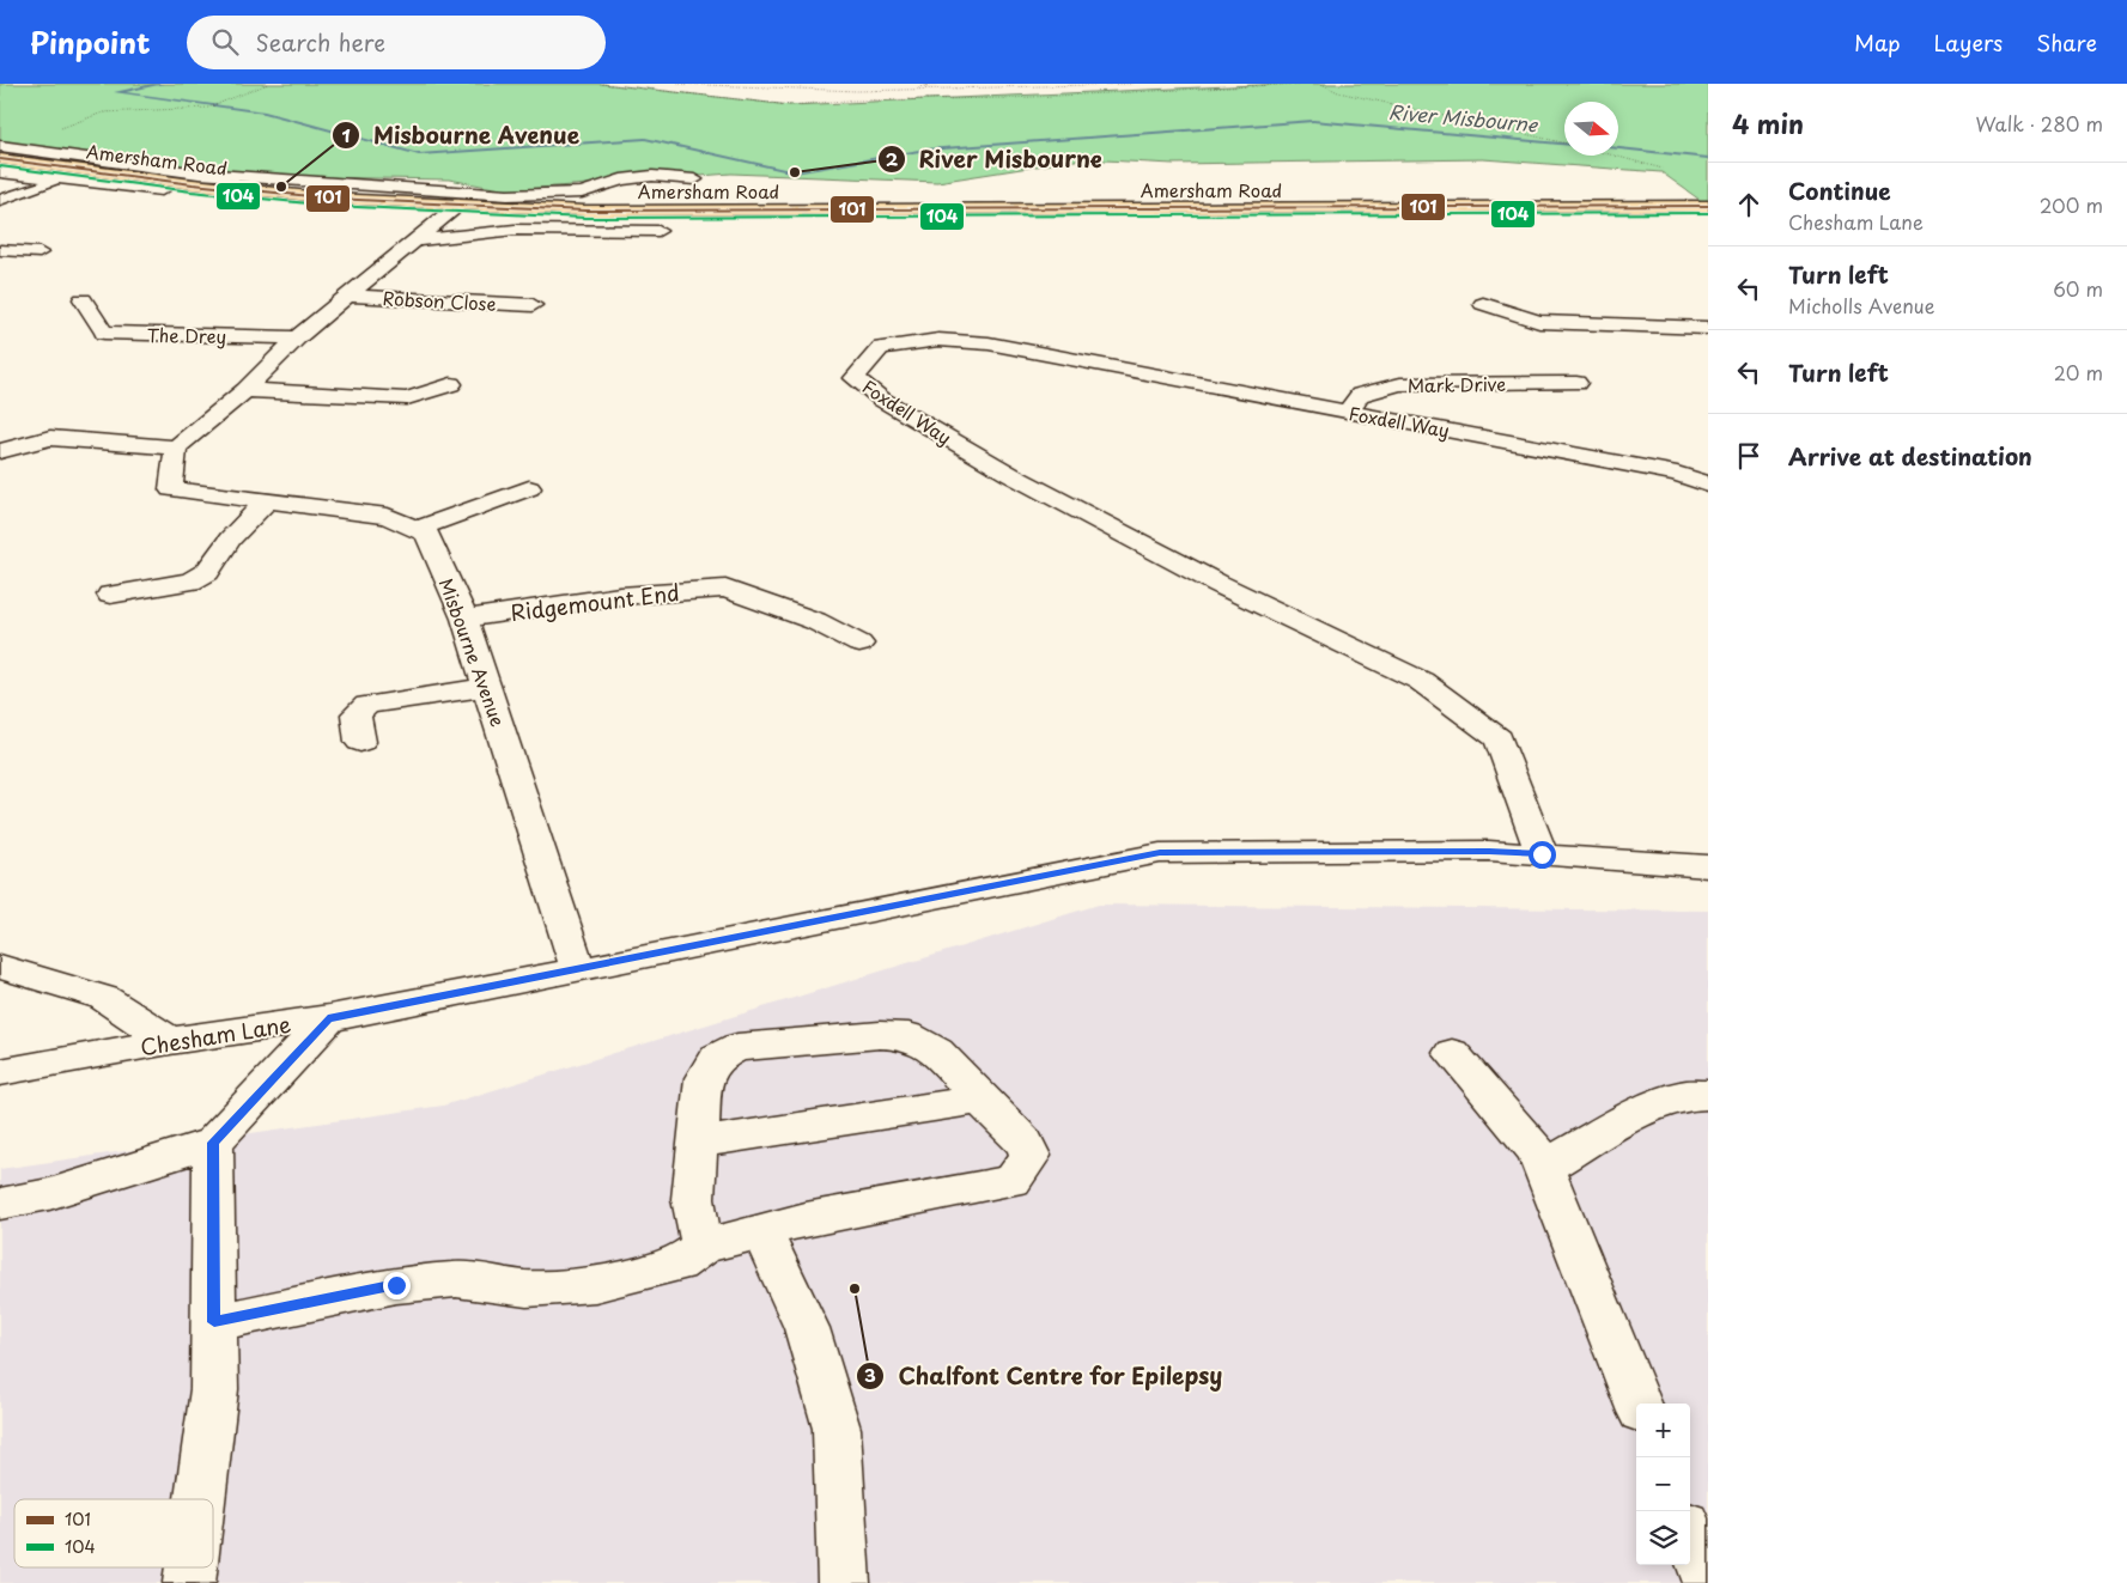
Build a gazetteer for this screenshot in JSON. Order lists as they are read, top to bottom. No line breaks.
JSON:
{"streets":{"highway":["Amersham Road"],"street":["Robson Close","The Drey","Mark Drive","Foxdell Way","Ridgemount End","Misbourne Avenue","Chesham Lane"]},"crossings":[["Mark Drive","Foxdell Way"],["Foxdell Way","Chesham Lane"],["Ridgemount End","Misbourne Avenue"],["Misbourne Avenue","Chesham Lane"]],"water":["River Misbourne"],"places":["River Misbourne","Misbourne Avenue","Chalfont Centre for Epilepsy"],"lines":["transit line 101","transit line 104"],"legend":["101","104"],"north":"right","page":{"header":"Pinpoint","search":"Search here","nav":["Map","Layers","Share"],"heading":["4 min","Walk · 280 m"],"list":[["Continue","Chesham Lane","200 m"],["Turn left","Micholls Avenue","60 m"],["Turn left","20 m"],"Arrive at destination"],"map_buttons":["+","−"]}}
